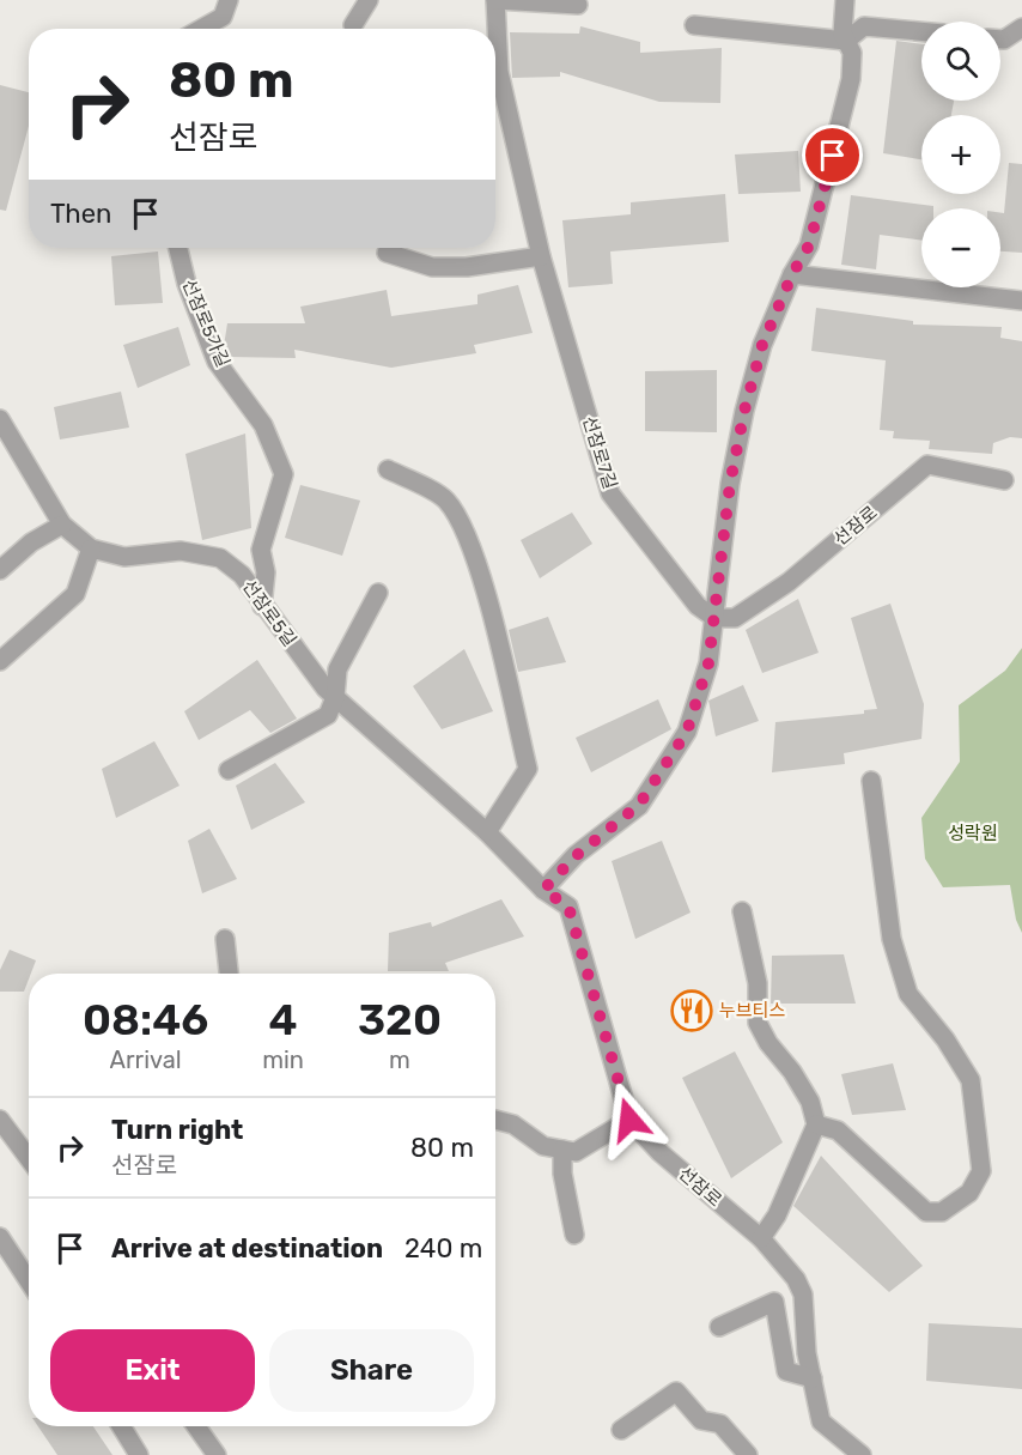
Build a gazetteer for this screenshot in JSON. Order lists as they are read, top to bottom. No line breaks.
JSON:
{"streets":{"street":["선잠로5가길","선잠로7길","선잠로","선잠로5길"]},"crossings":[["선잠로5가길","선잠로5길"],["선잠로7길","선잠로"],["선잠로","선잠로5길"]],"parks":["성락원"],"places":{"restaurant":["누브티스"]},"page":{"map_buttons":["+","−"],"turn":["80 m","선잠로"],"then":"Then","eta":["08:46","Arrival","4","min","320","m"],"list":[{"name":"Turn right","note":"선잠로","value":"80 m"},{"name":"Arrive at destination","value":"240 m"}],"buttons":["Exit","Share"]}}
